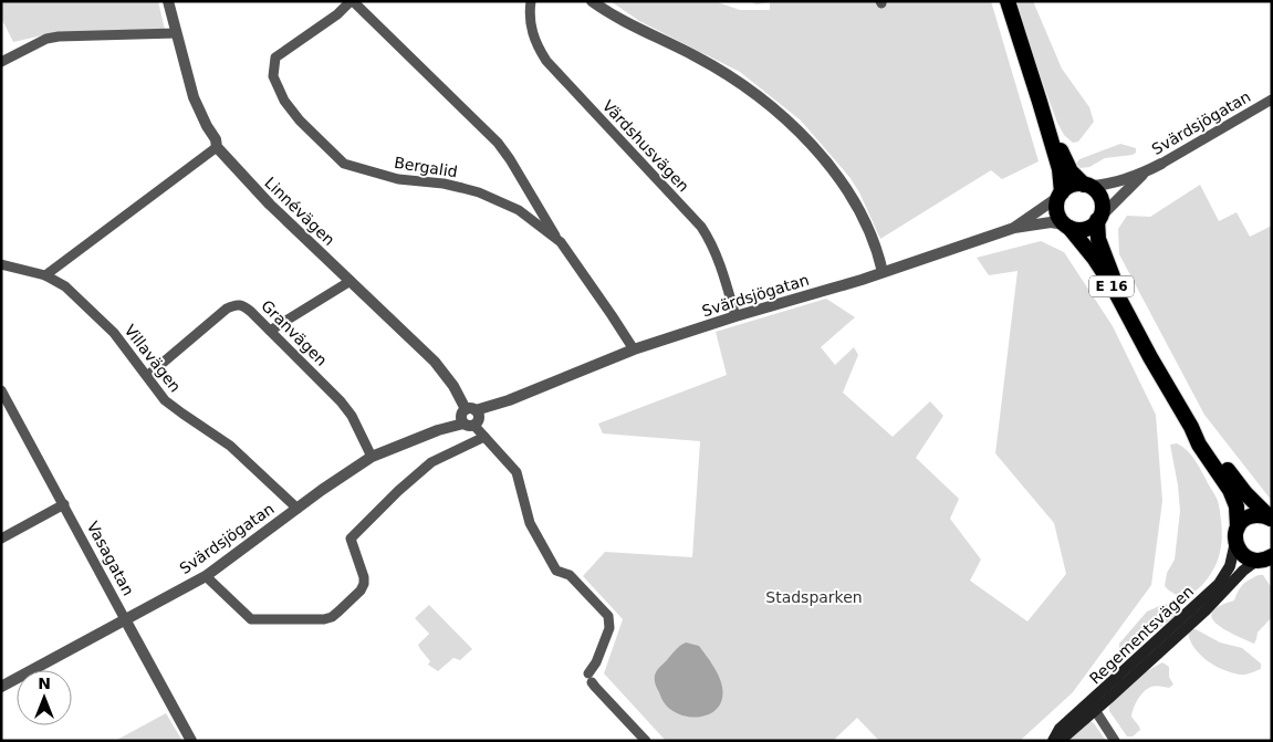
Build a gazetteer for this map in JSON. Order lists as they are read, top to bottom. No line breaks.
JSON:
{"streets":{"highway":["E 16"],"main road":["Regementsvägen"],"street":["Svärdsjögatan","Värdshusvägen","Bergalid","Linnévägen","Granvägen","Villavägen","Vasagatan"]},"crossings":[["Svärdsjögatan","Värdshusvägen"],["Svärdsjögatan","Bergalid"],["Svärdsjögatan","Linnévägen"],["Svärdsjögatan","E 16"],["Svärdsjögatan","Granvägen"],["Svärdsjögatan","Villavägen"],["Svärdsjögatan","Vasagatan"],["E 16","Regementsvägen"],["Granvägen","Villavägen"]],"parks":["Stadsparken"],"north":"top"}
